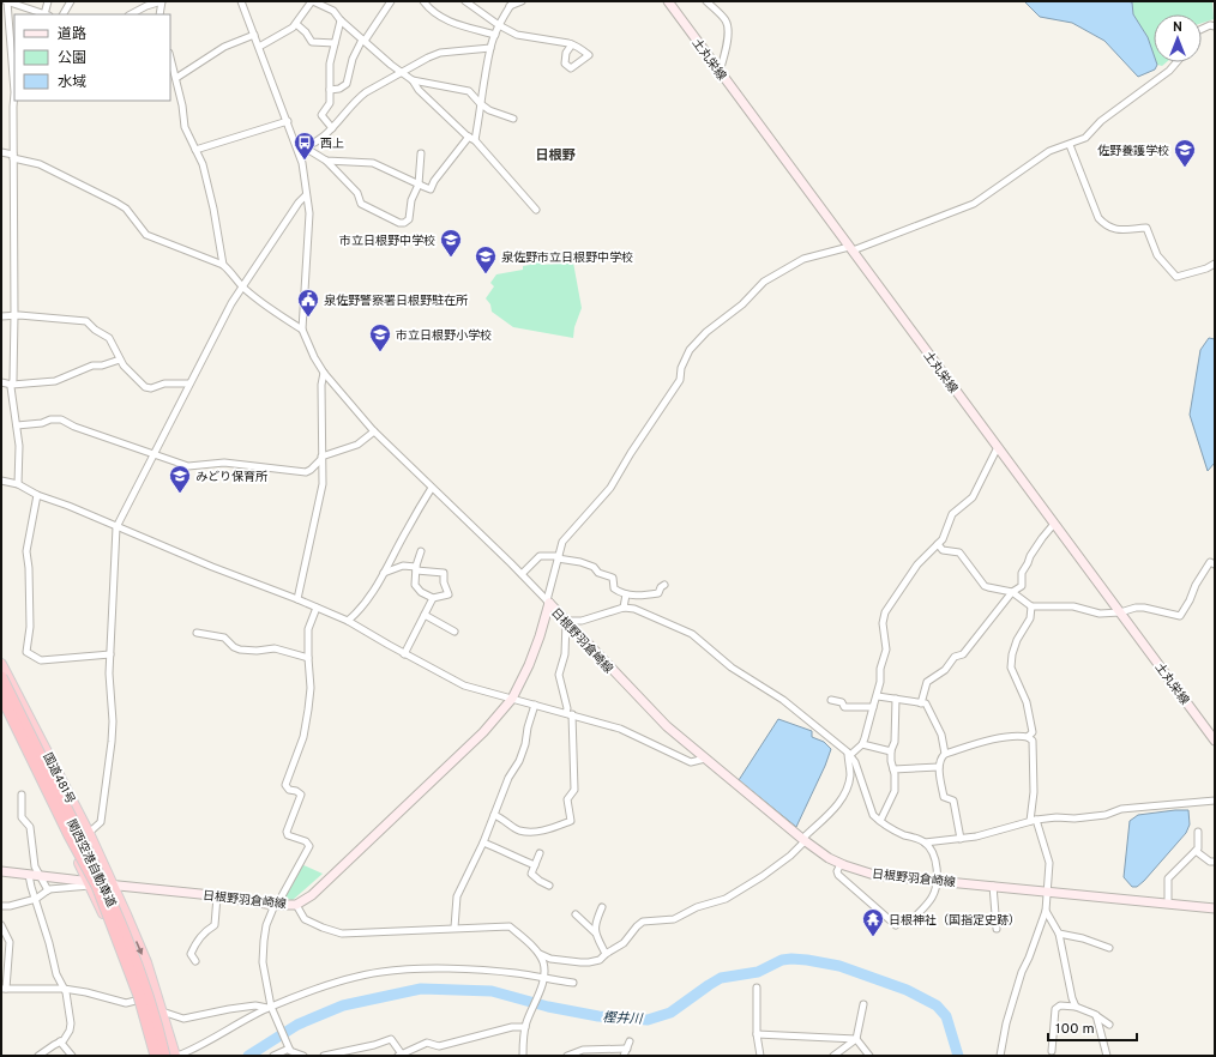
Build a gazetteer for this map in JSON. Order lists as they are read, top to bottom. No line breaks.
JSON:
{"streets":{"highway":["国道481号","関西空港自動車道"],"main road":["土丸栄線","日根野羽倉崎線"]},"crossings":[["日根野羽倉崎線","国道481号"]],"districts":["日根野"],"water":["樫井川"],"places":{"bus stop":["西上"],"school or university":["佐野養護学校","市立日根野中学校","泉佐野市立日根野中学校","市立日根野小学校","みどり保育所"],"public building":["泉佐野警察署日根野駐在所"],"temple":["日根神社（国指定史跡）"]},"legend":["道路","公園","水域"],"scale_bar":"100 m","north":"top"}
